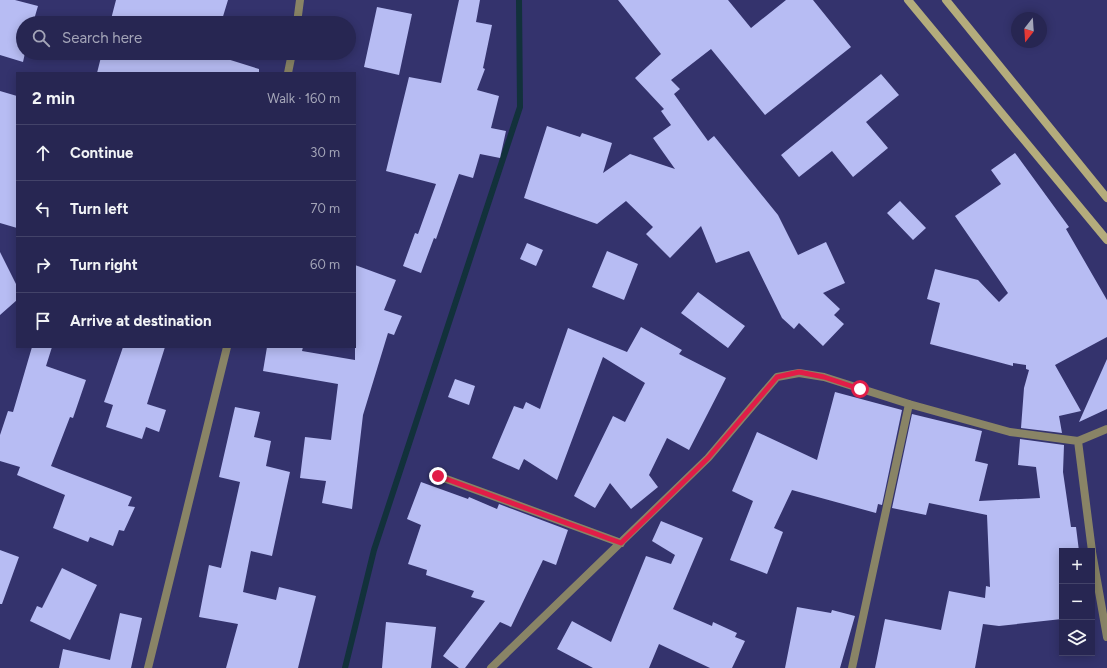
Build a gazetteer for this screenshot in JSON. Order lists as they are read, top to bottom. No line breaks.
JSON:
{"north":"bottom","page":{"search":"Search here","heading":["2 min","Walk · 160 m"],"list":[["Continue","30 m"],["Turn left","70 m"],["Turn right","60 m"],"Arrive at destination"],"map_buttons":["+","−"]}}
